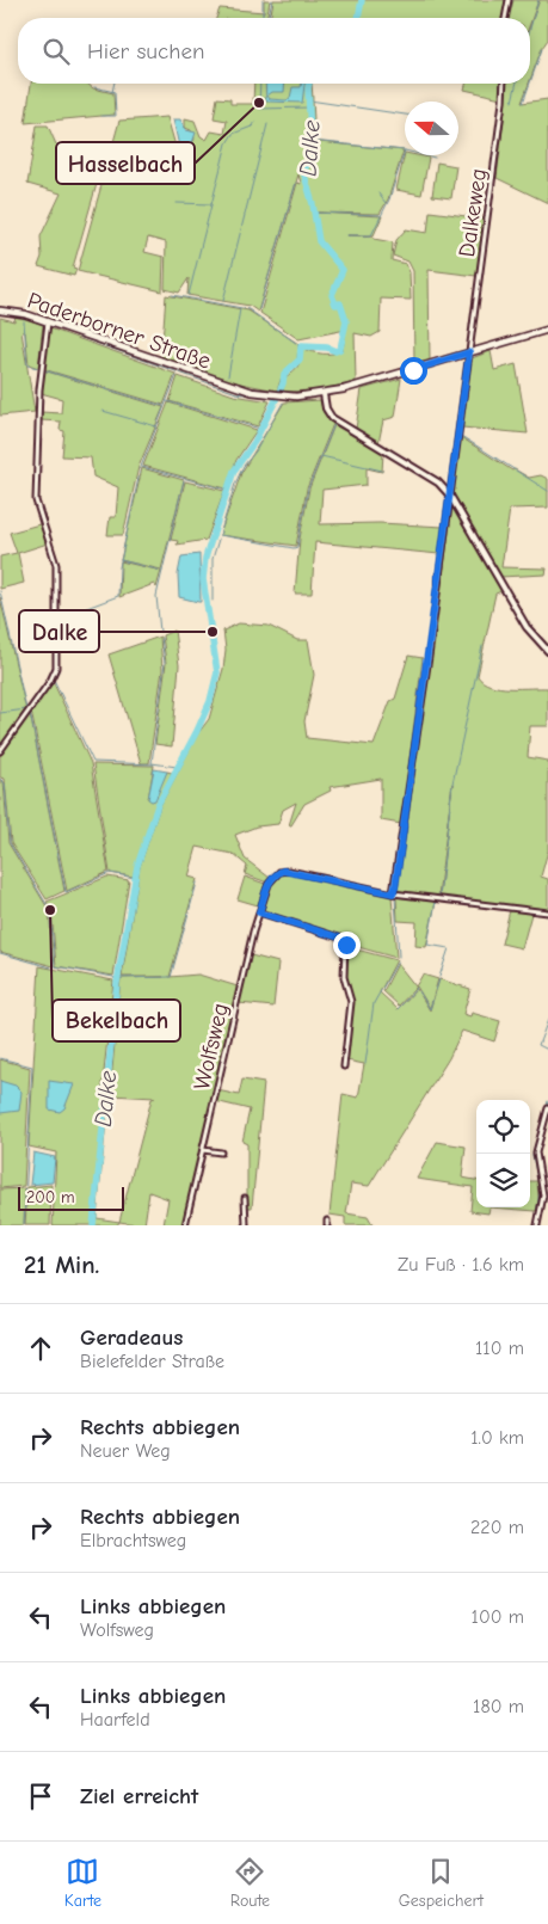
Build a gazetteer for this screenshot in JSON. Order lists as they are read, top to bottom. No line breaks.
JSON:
{"streets":{"main road":["Paderborner Straße"],"street":["Dalkeweg","Wolfsweg"]},"crossings":[["Dalkeweg","Paderborner Straße"],["Dalkeweg","Wolfsweg"]],"water":["Dalke"],"places":["Hasselbach","Dalke","Bekelbach"],"scale_bar":"200 m","north":"left","page":{"search":"Hier suchen","scale":"200 m","heading":["21 Min.","Zu Fuß · 1.6 km"],"list":[["Geradeaus","Bielefelder Straße","110 m"],["Rechts abbiegen","Neuer Weg","1.0 km"],["Rechts abbiegen","Elbrachtsweg","220 m"],["Links abbiegen","Wolfsweg","100 m"],["Links abbiegen","Haarfeld","180 m"],"Ziel erreicht"],"nav":["Karte","Route","Gespeichert"]}}
